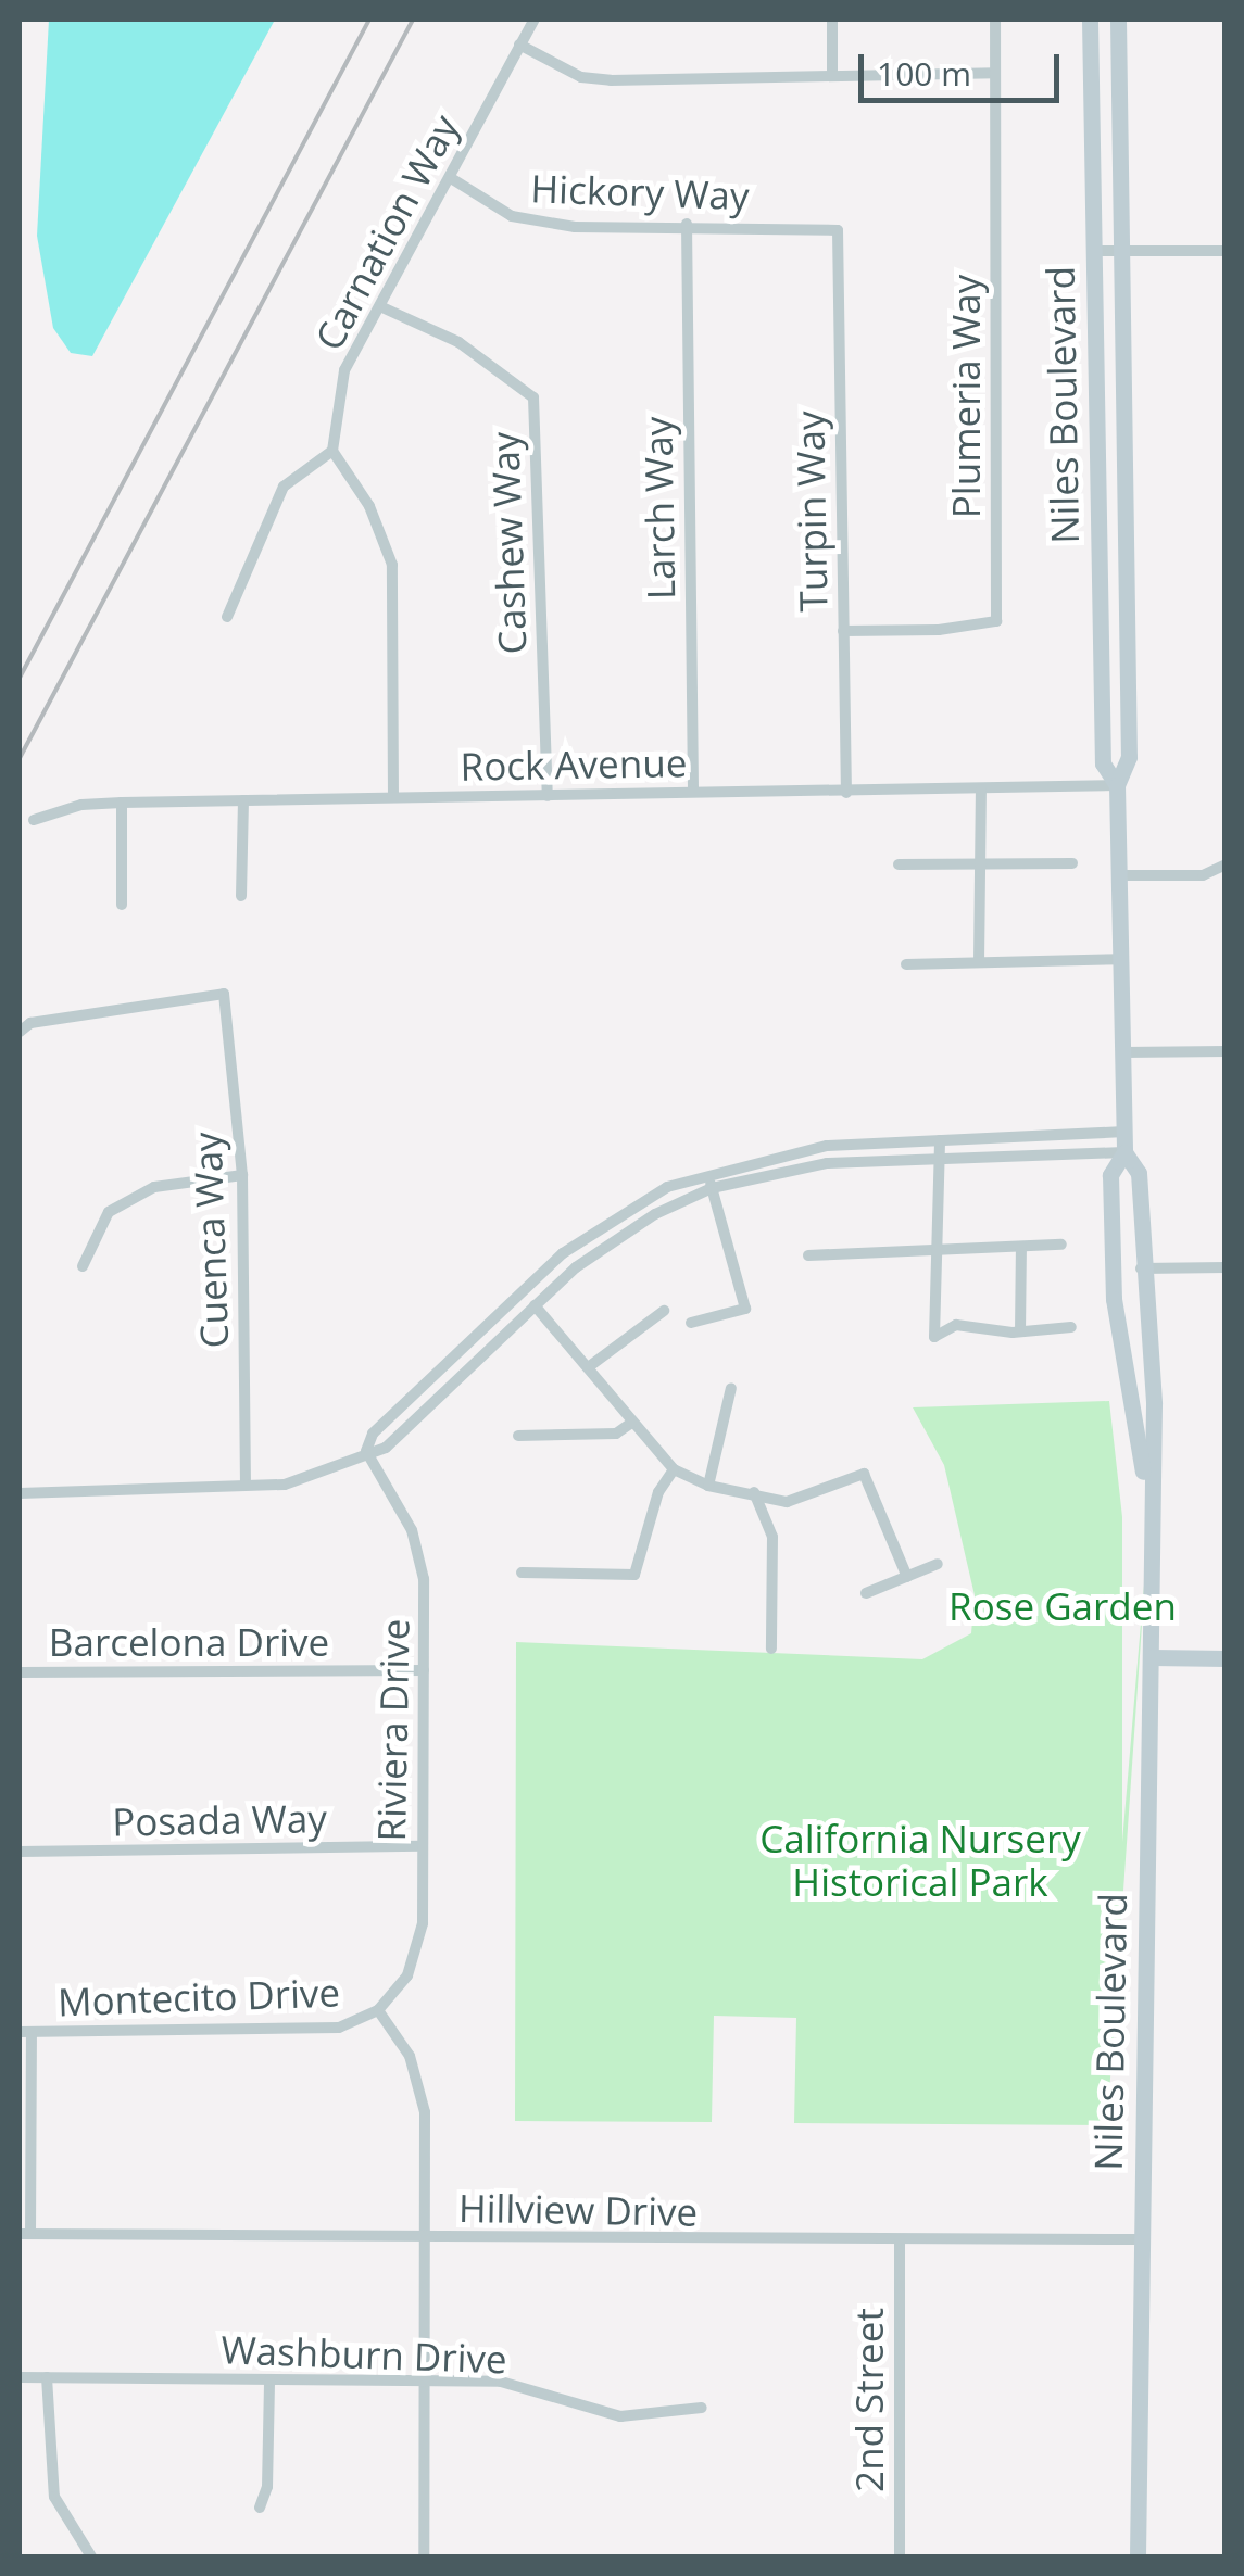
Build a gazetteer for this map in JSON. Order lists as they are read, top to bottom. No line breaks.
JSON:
{"streets":{"main road":["Niles Boulevard"],"street":["Hickory Way","Carnation Way","Plumeria Way","Larch Way","Turpin Way","Cashew Way","Rock Avenue","Cuenca Way","Barcelona Drive","Riviera Drive","Posada Way","Montecito Drive","Hillview Drive","Washburn Drive","2nd Street"]},"crossings":[["Hickory Way","Carnation Way"],["Hickory Way","Larch Way"],["Hickory Way","Turpin Way"],["Carnation Way","Cashew Way"],["Plumeria Way","Turpin Way"],["Niles Boulevard","Rock Avenue"],["Niles Boulevard","Hillview Drive"],["Larch Way","Rock Avenue"],["Turpin Way","Rock Avenue"],["Cashew Way","Rock Avenue"],["Barcelona Drive","Riviera Drive"],["Riviera Drive","Posada Way"],["Riviera Drive","Montecito Drive"],["Hillview Drive","2nd Street"]],"parks":["Rose Garden","California Nursery Historical Park"],"scale_bar":"100 m"}
